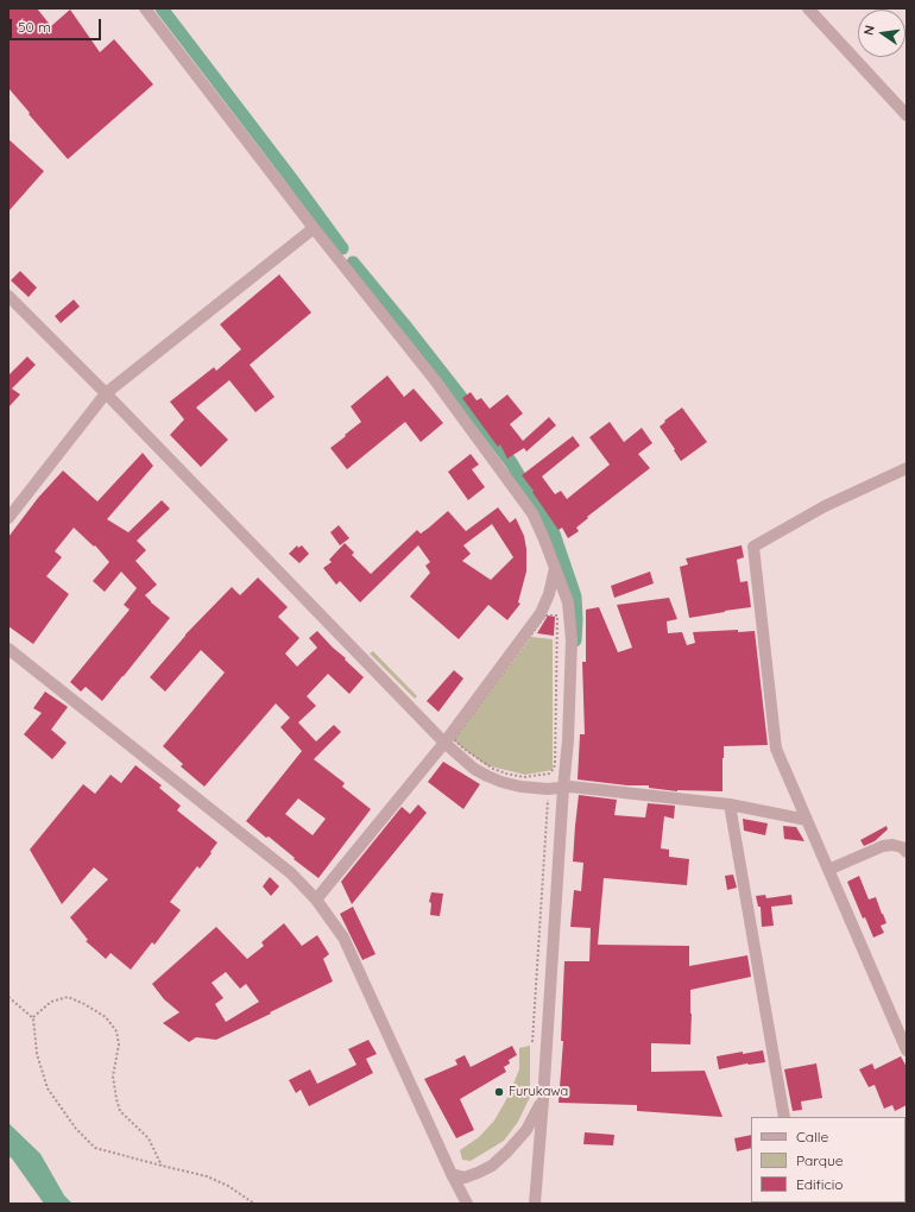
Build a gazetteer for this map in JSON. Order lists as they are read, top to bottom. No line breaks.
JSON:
{"places":["Furukawa"],"legend":["Calle","Parque","Edificio"],"scale_bar":"50 m","north":"left"}
